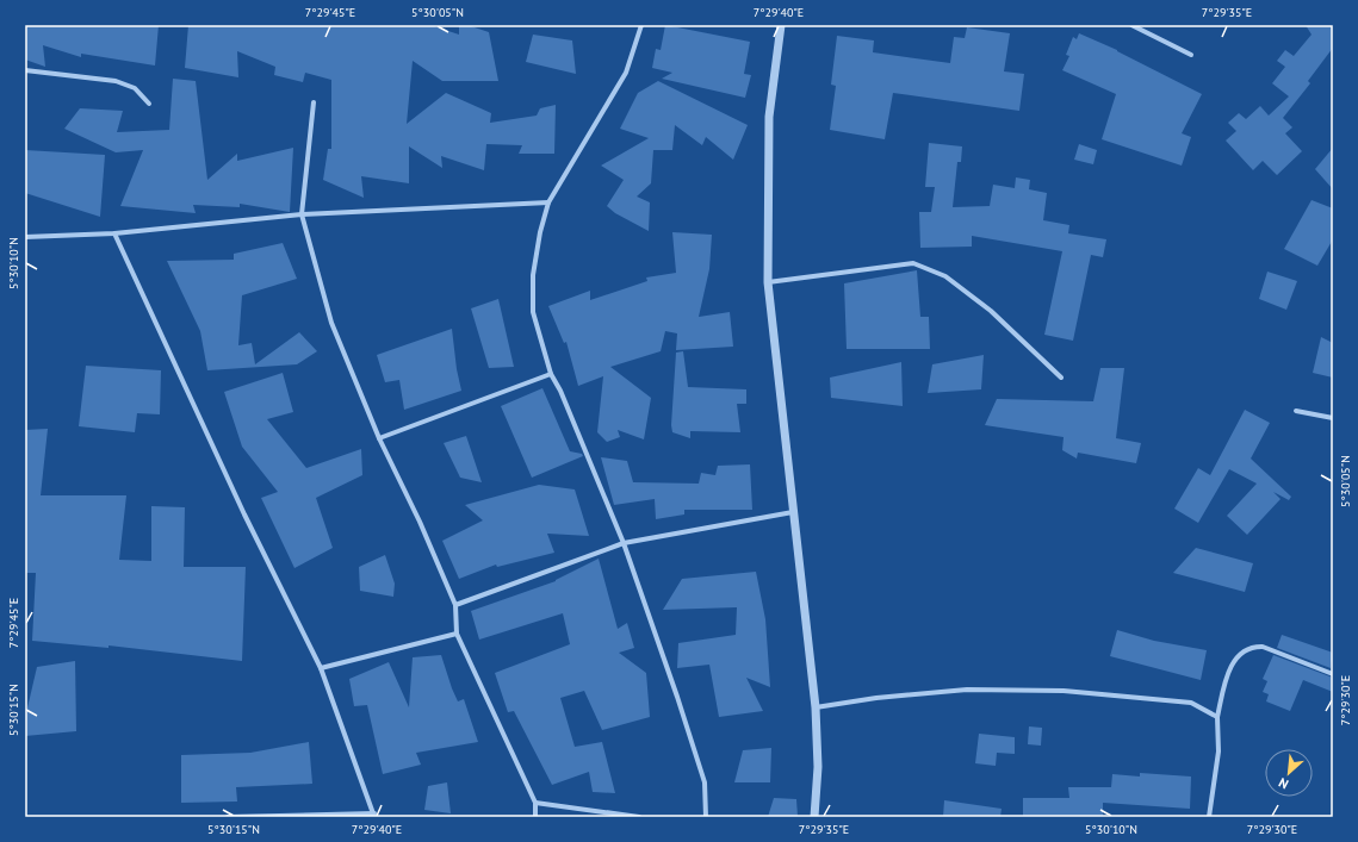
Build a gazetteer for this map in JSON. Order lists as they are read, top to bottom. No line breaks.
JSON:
{"north":"bottom left","coordinates":["7°29'45\"E","5°30'05\"N","7°29'40\"E","7°29'35\"E","5°30'10\"N","7°29'30\"E","5°30'15\"N"]}
